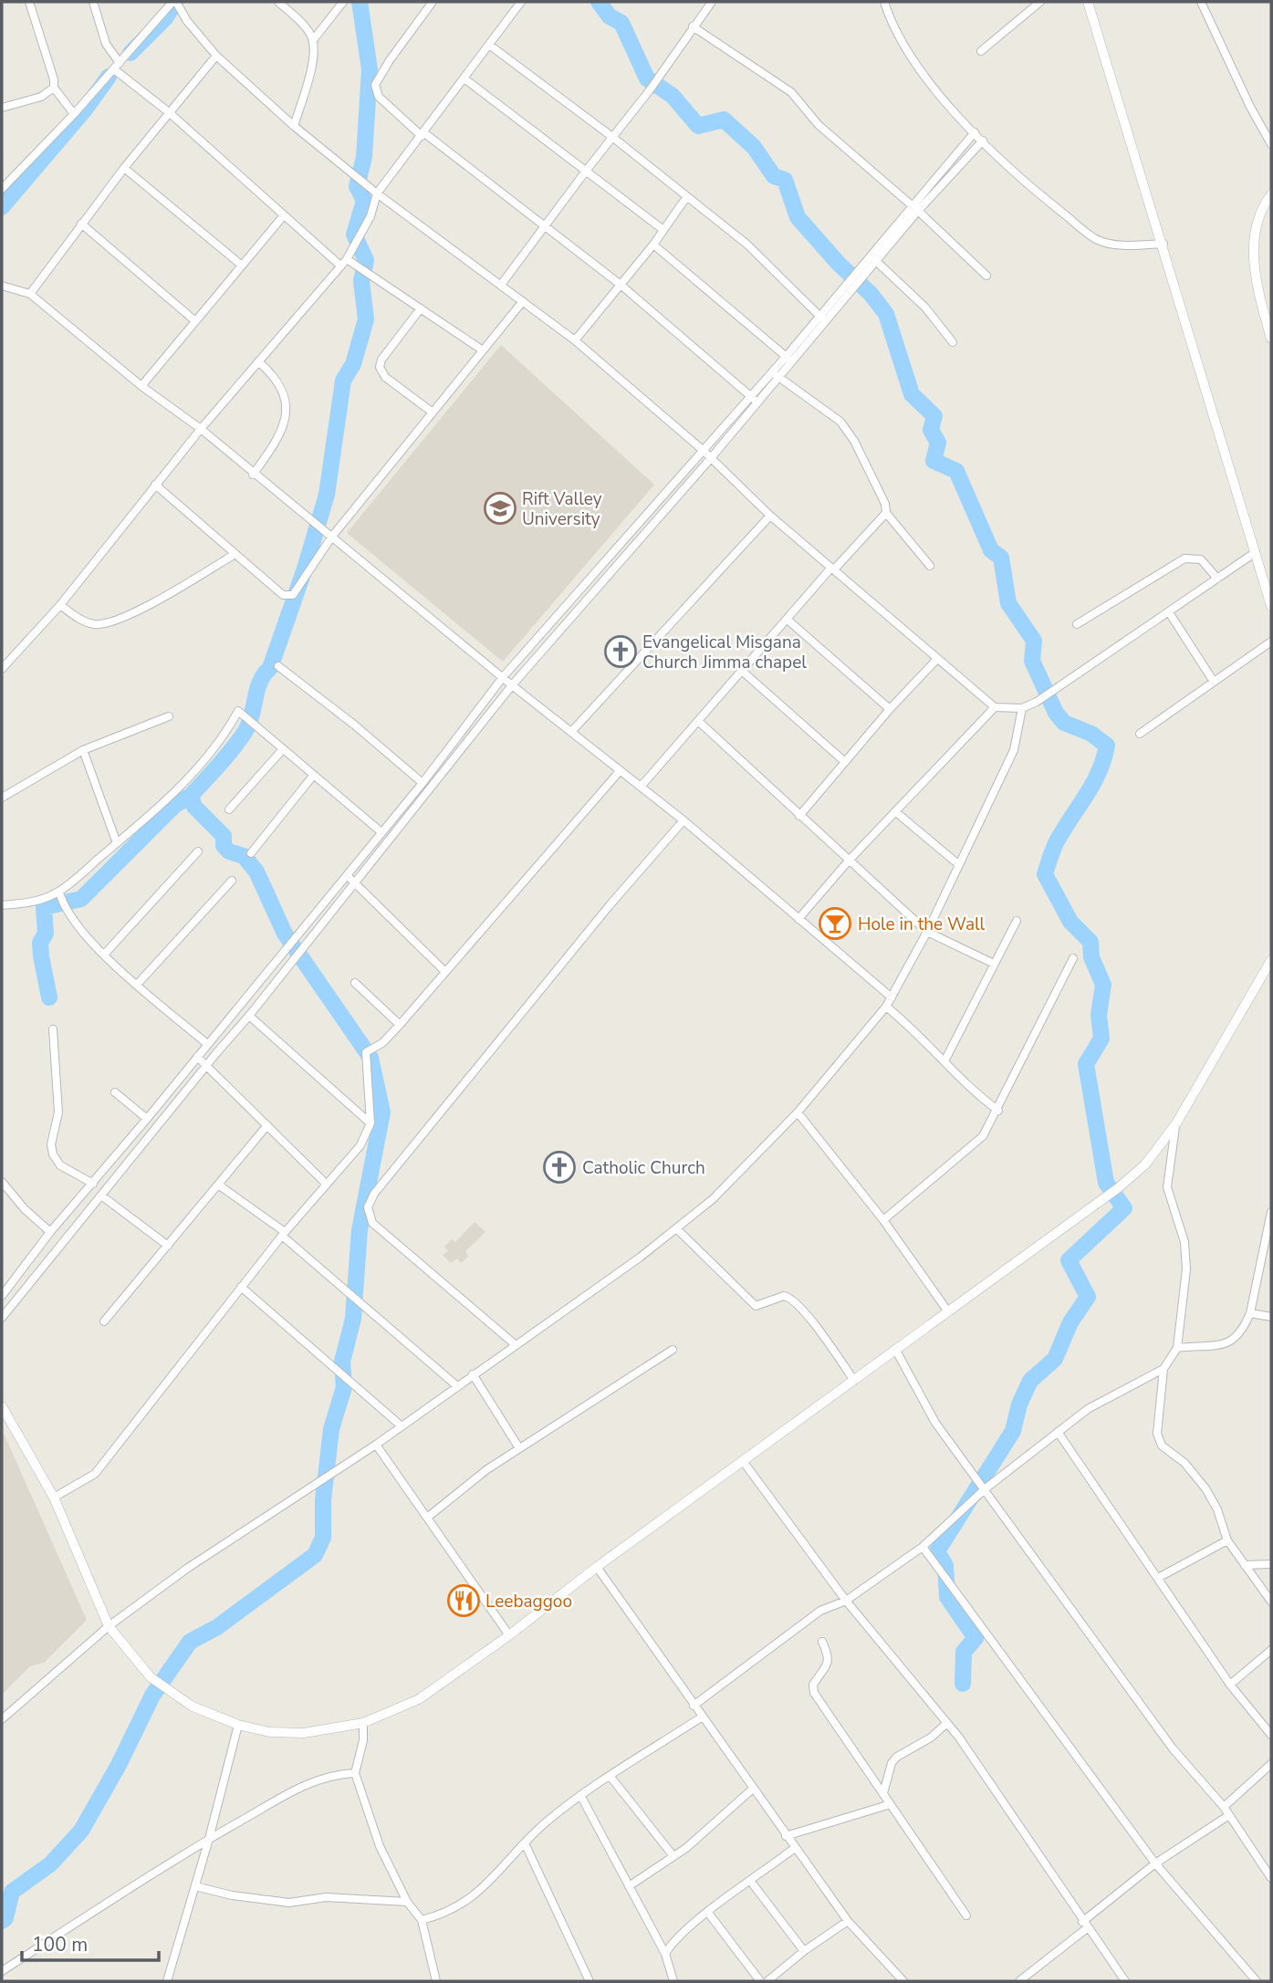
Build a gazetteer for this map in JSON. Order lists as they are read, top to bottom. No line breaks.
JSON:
{"places":{"school or university":["Rift Valley University"],"church":["Evangelical Misgana Church Jimma chapel","Catholic Church"],"bar":["Hole in the Wall"],"restaurant":["Leebaggoo"]},"scale_bar":"100 m"}
